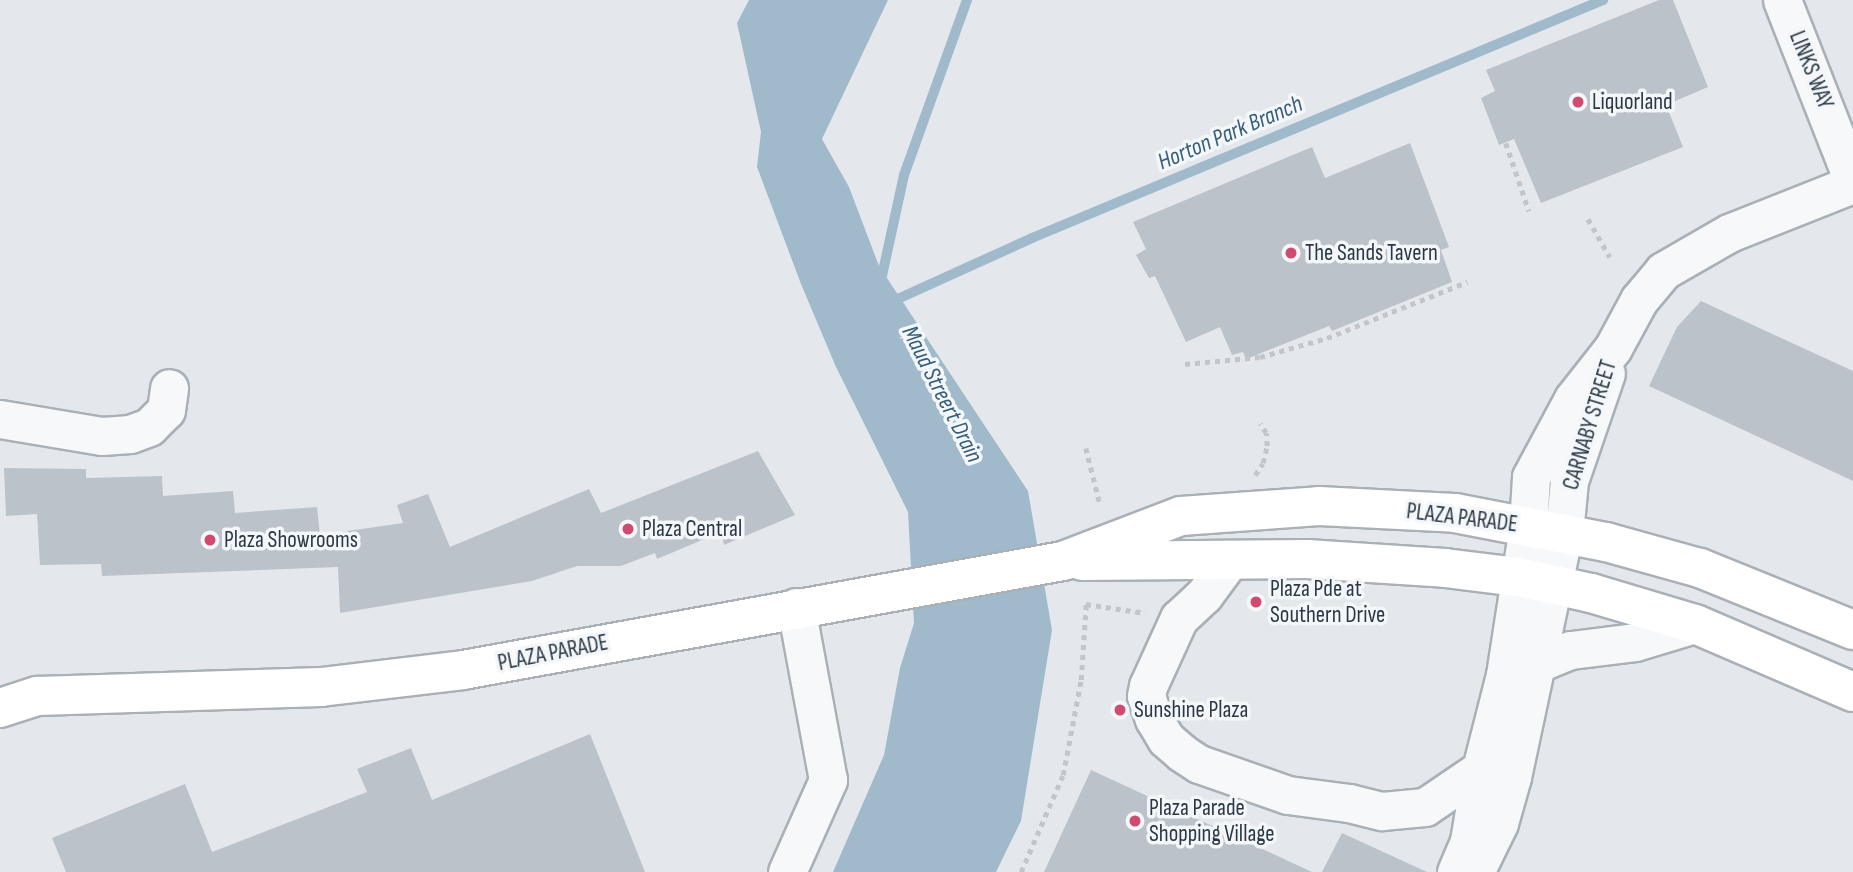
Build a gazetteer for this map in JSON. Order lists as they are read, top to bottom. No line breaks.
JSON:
{"streets":{"main road":["PLAZA PARADE"],"street":["LINKS WAY","CARNABY STREET"]},"crossings":[["LINKS WAY","CARNABY STREET"],["CARNABY STREET","PLAZA PARADE"]],"water":["Horton Park Branch","Maud Streert Drain"],"places":["Liquorland","The Sands Tavern","Plaza Central","Plaza Showrooms","Plaza Pde at Southern Drive","Sunshine Plaza","Plaza Parade Shopping Village"]}
